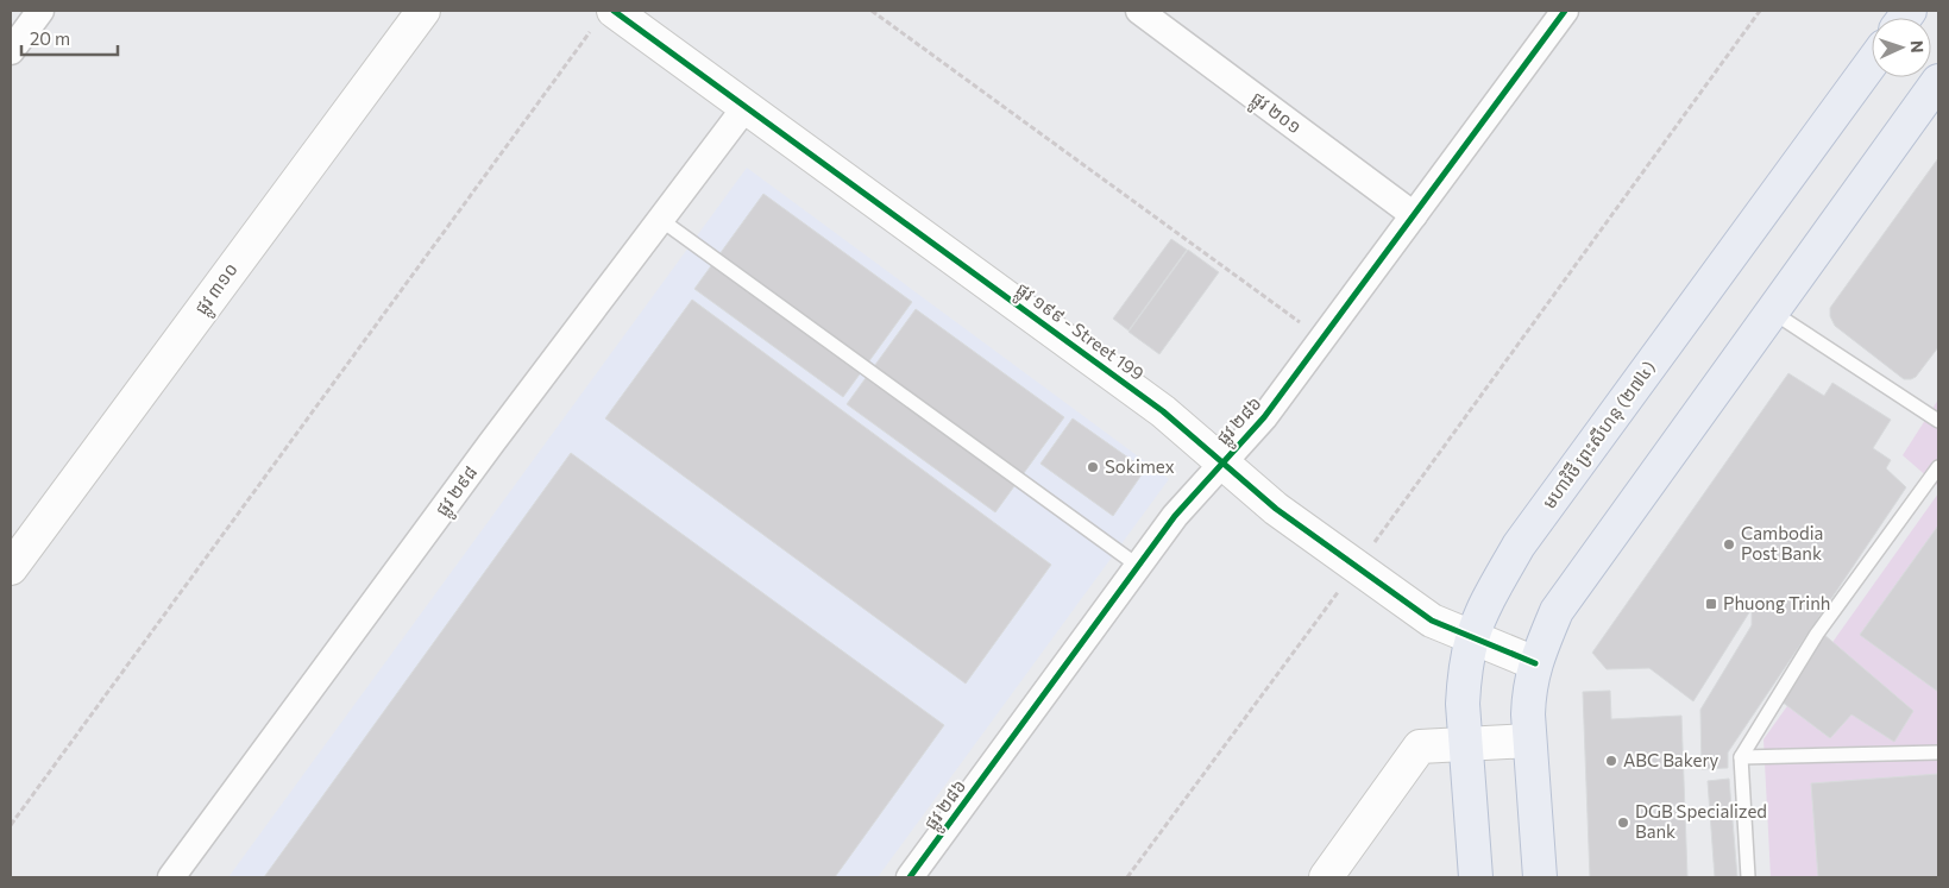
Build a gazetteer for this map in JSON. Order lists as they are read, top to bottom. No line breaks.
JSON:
{"streets":{"main road":["មហាវិថី ព្រះសីហនុ (២៧៤)"],"street":["ផ្លូវ ២០១","ផ្លូវ ៣១០","ផ្លូវ ១៩៩ - Street 199","ផ្លូវ ២៨៦","ផ្លូវ ២៩៨"]},"crossings":[["ផ្លូវ ២០១","ផ្លូវ ២៨៦"],["ផ្លូវ ១៩៩ - Street 199","ផ្លូវ ២៨៦"],["ផ្លូវ ១៩៩ - Street 199","មហាវិថី ព្រះសីហនុ (២៧៤)"],["ផ្លូវ ១៩៩ - Street 199","ផ្លូវ ២៩៨"]],"places":{"other":["Sokimex","Cambodia Post Bank","ABC Bakery","DGB Specialized Bank"],"transit":["Phuong Trinh"]},"scale_bar":"20 m","north":"right"}
